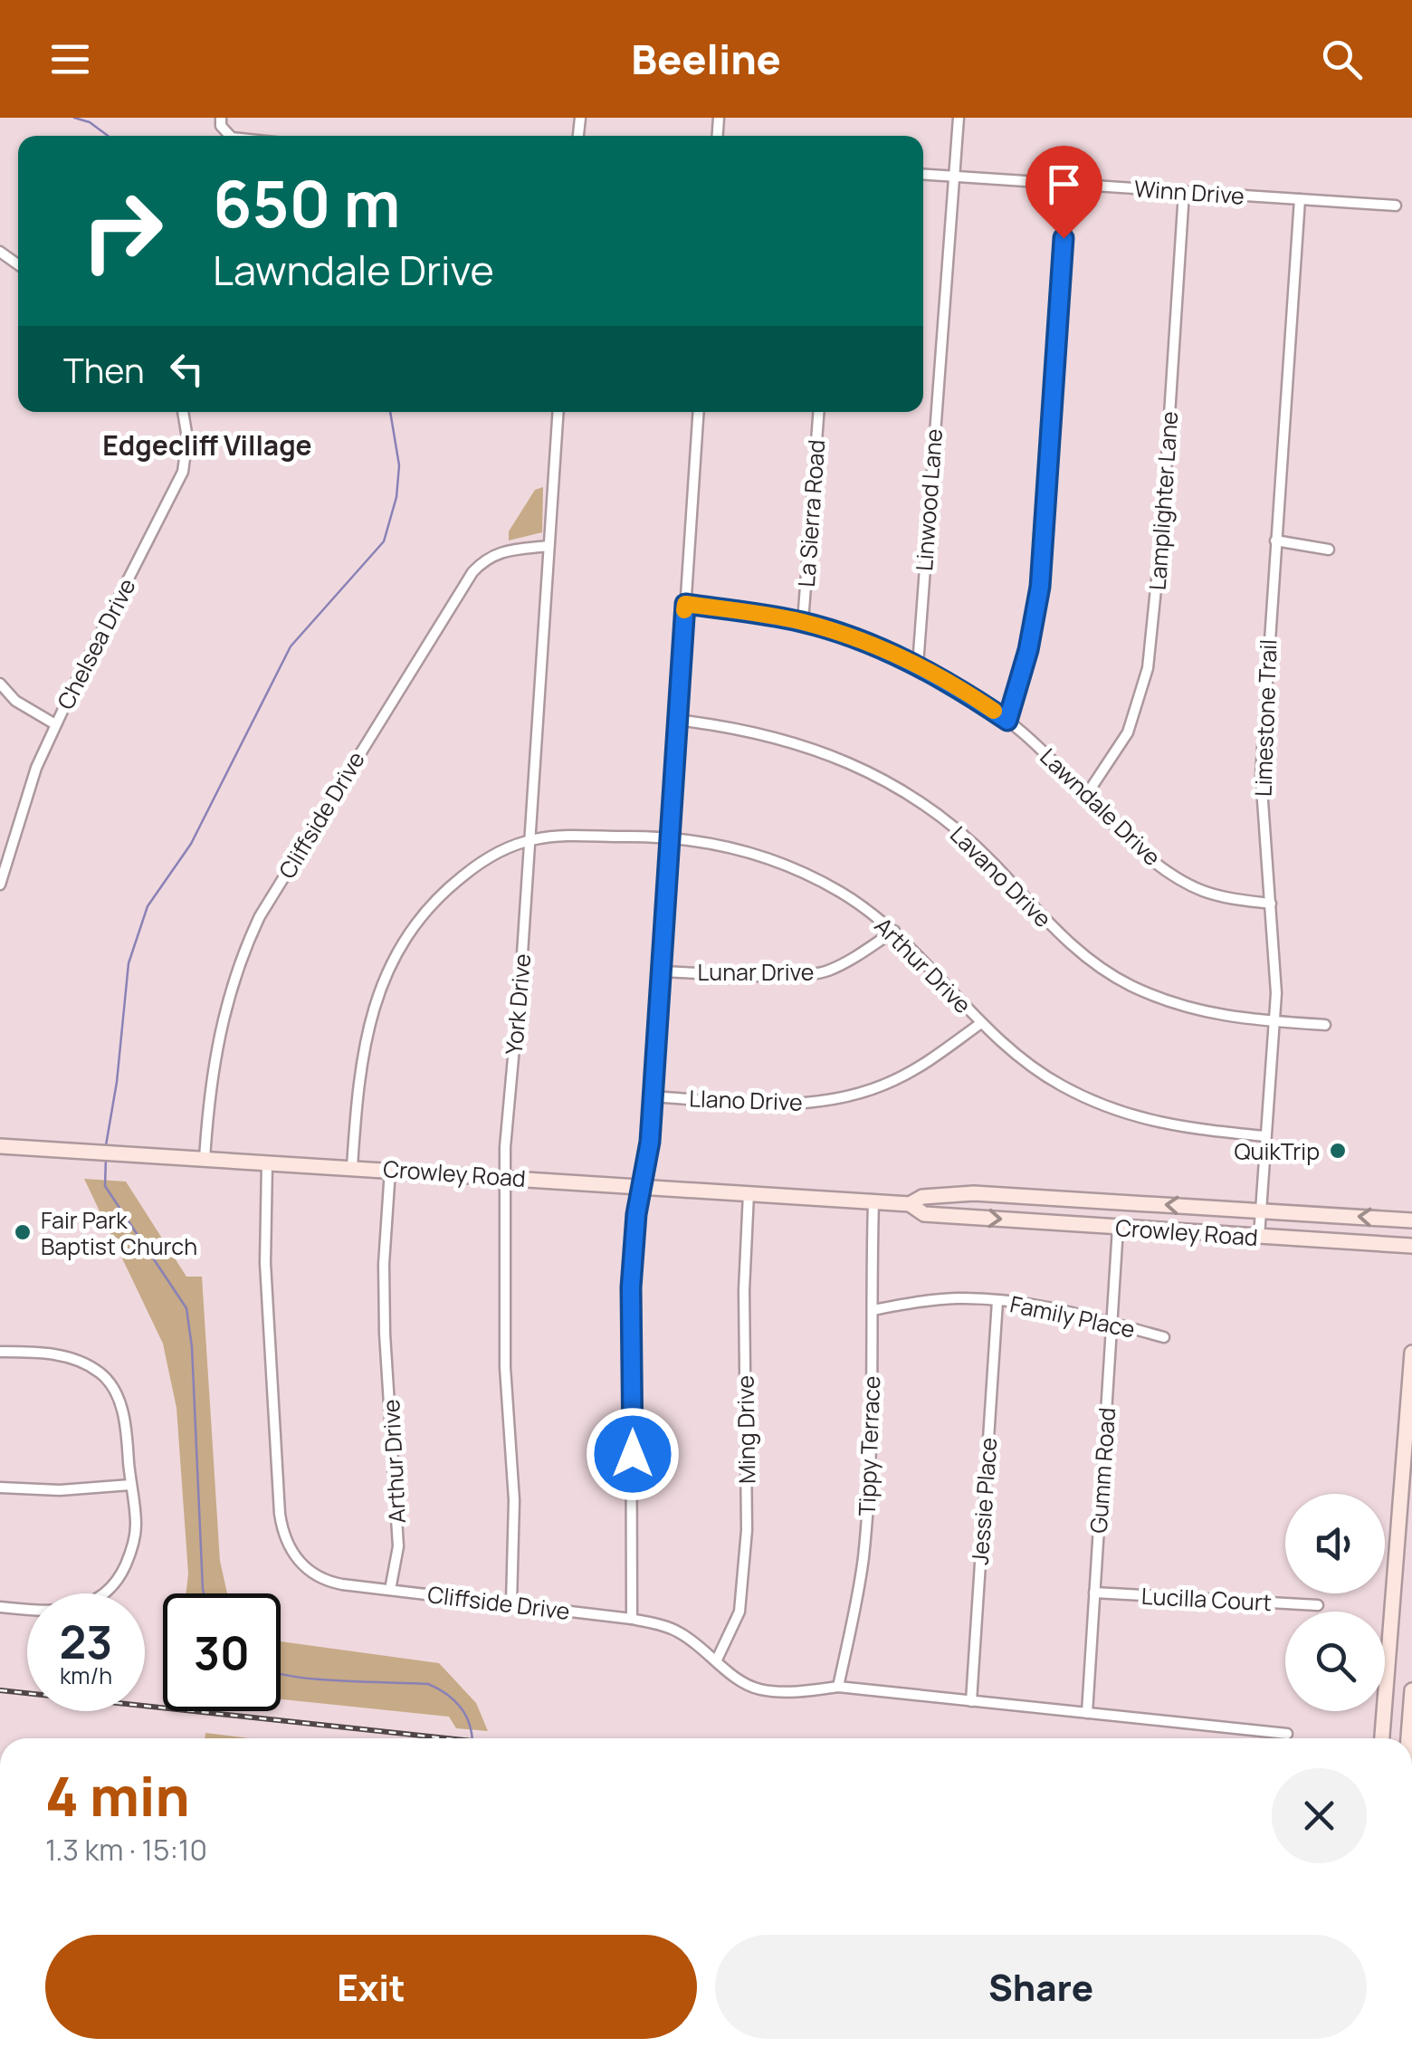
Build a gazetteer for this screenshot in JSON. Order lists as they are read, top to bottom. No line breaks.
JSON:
{"streets":{"main road":["Crowley Road"],"street":["Winn Drive","Linwood Lane","Lamplighter Lane","La Sierra Road","Chelsea Drive","Limestone Trail","Lawndale Drive","Cliffside Drive","Lavano Drive","Arthur Drive","Lunar Drive","York Drive","Llano Drive","Family Place","Ming Drive","Tippy Terrace","Gumm Road","Jessie Place","Lucilla Court"]},"crossings":[["Winn Drive","Linwood Lane"],["Winn Drive","Lamplighter Lane"],["Winn Drive","Limestone Trail"],["Linwood Lane","Lawndale Drive"],["Lamplighter Lane","Lawndale Drive"],["La Sierra Road","Lawndale Drive"],["Limestone Trail","Lawndale Drive"],["Limestone Trail","Lavano Drive"],["Limestone Trail","Arthur Drive"],["Limestone Trail","Crowley Road"],["Cliffside Drive","Arthur Drive"],["Cliffside Drive","York Drive"],["Cliffside Drive","Crowley Road"],["Cliffside Drive","Ming Drive"],["Cliffside Drive","Tippy Terrace"],["Cliffside Drive","Gumm Road"],["Cliffside Drive","Jessie Place"],["Arthur Drive","Lunar Drive"],["Arthur Drive","York Drive"],["Arthur Drive","Llano Drive"],["Arthur Drive","Crowley Road"],["York Drive","Crowley Road"],["Crowley Road","Ming Drive"],["Crowley Road","Tippy Terrace"],["Crowley Road","Gumm Road"],["Family Place","Tippy Terrace"],["Family Place","Gumm Road"],["Family Place","Jessie Place"],["Gumm Road","Lucilla Court"]],"districts":["Edgecliff Village"],"places":["QuikTrip","Fair Park Baptist Church"],"page":{"header":"Beeline","turn":["650 m","Lawndale Drive"],"then":"Then","speed":"23 km/h","limit":"30","heading":["4 min","1.3 km · 15:10"],"buttons":["Exit","Share"]}}
